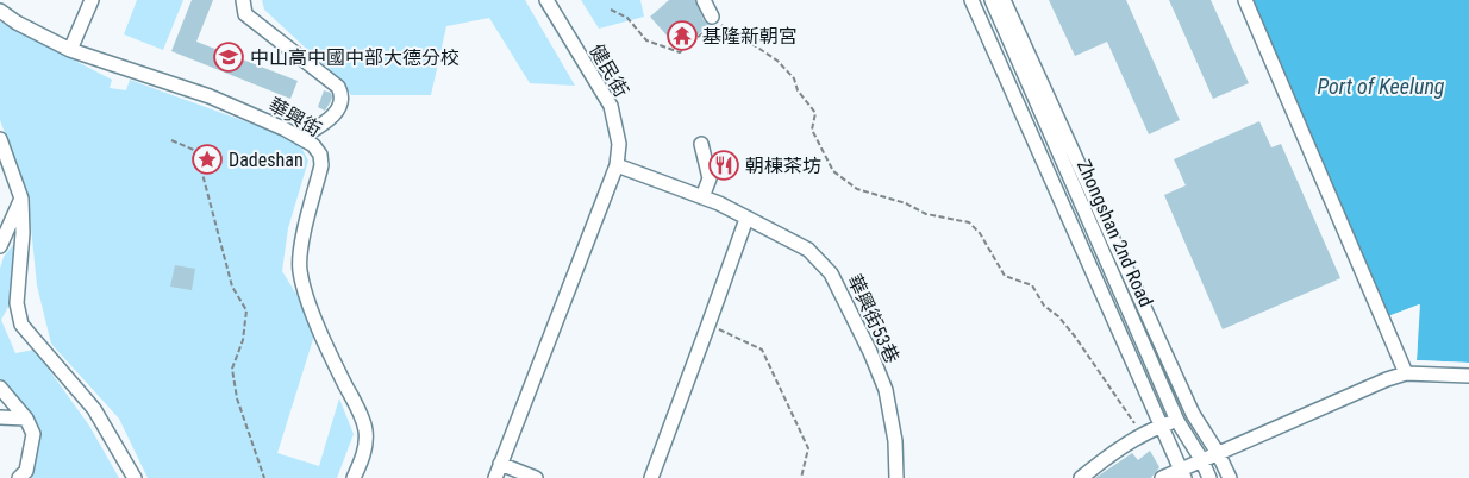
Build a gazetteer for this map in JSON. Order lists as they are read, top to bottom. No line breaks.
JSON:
{"streets":{"street":["健民街","華興街","Zhongshan 2nd Road","華興街53巷"]},"crossings":[["健民街","華興街53巷"]],"water":["Port of Keelung"],"places":{"temple":["基隆新朝宮"],"school or university":["中山高中國中部大德分校"],"place":["Dadeshan"],"restaurant":["朝棟茶坊"]}}
